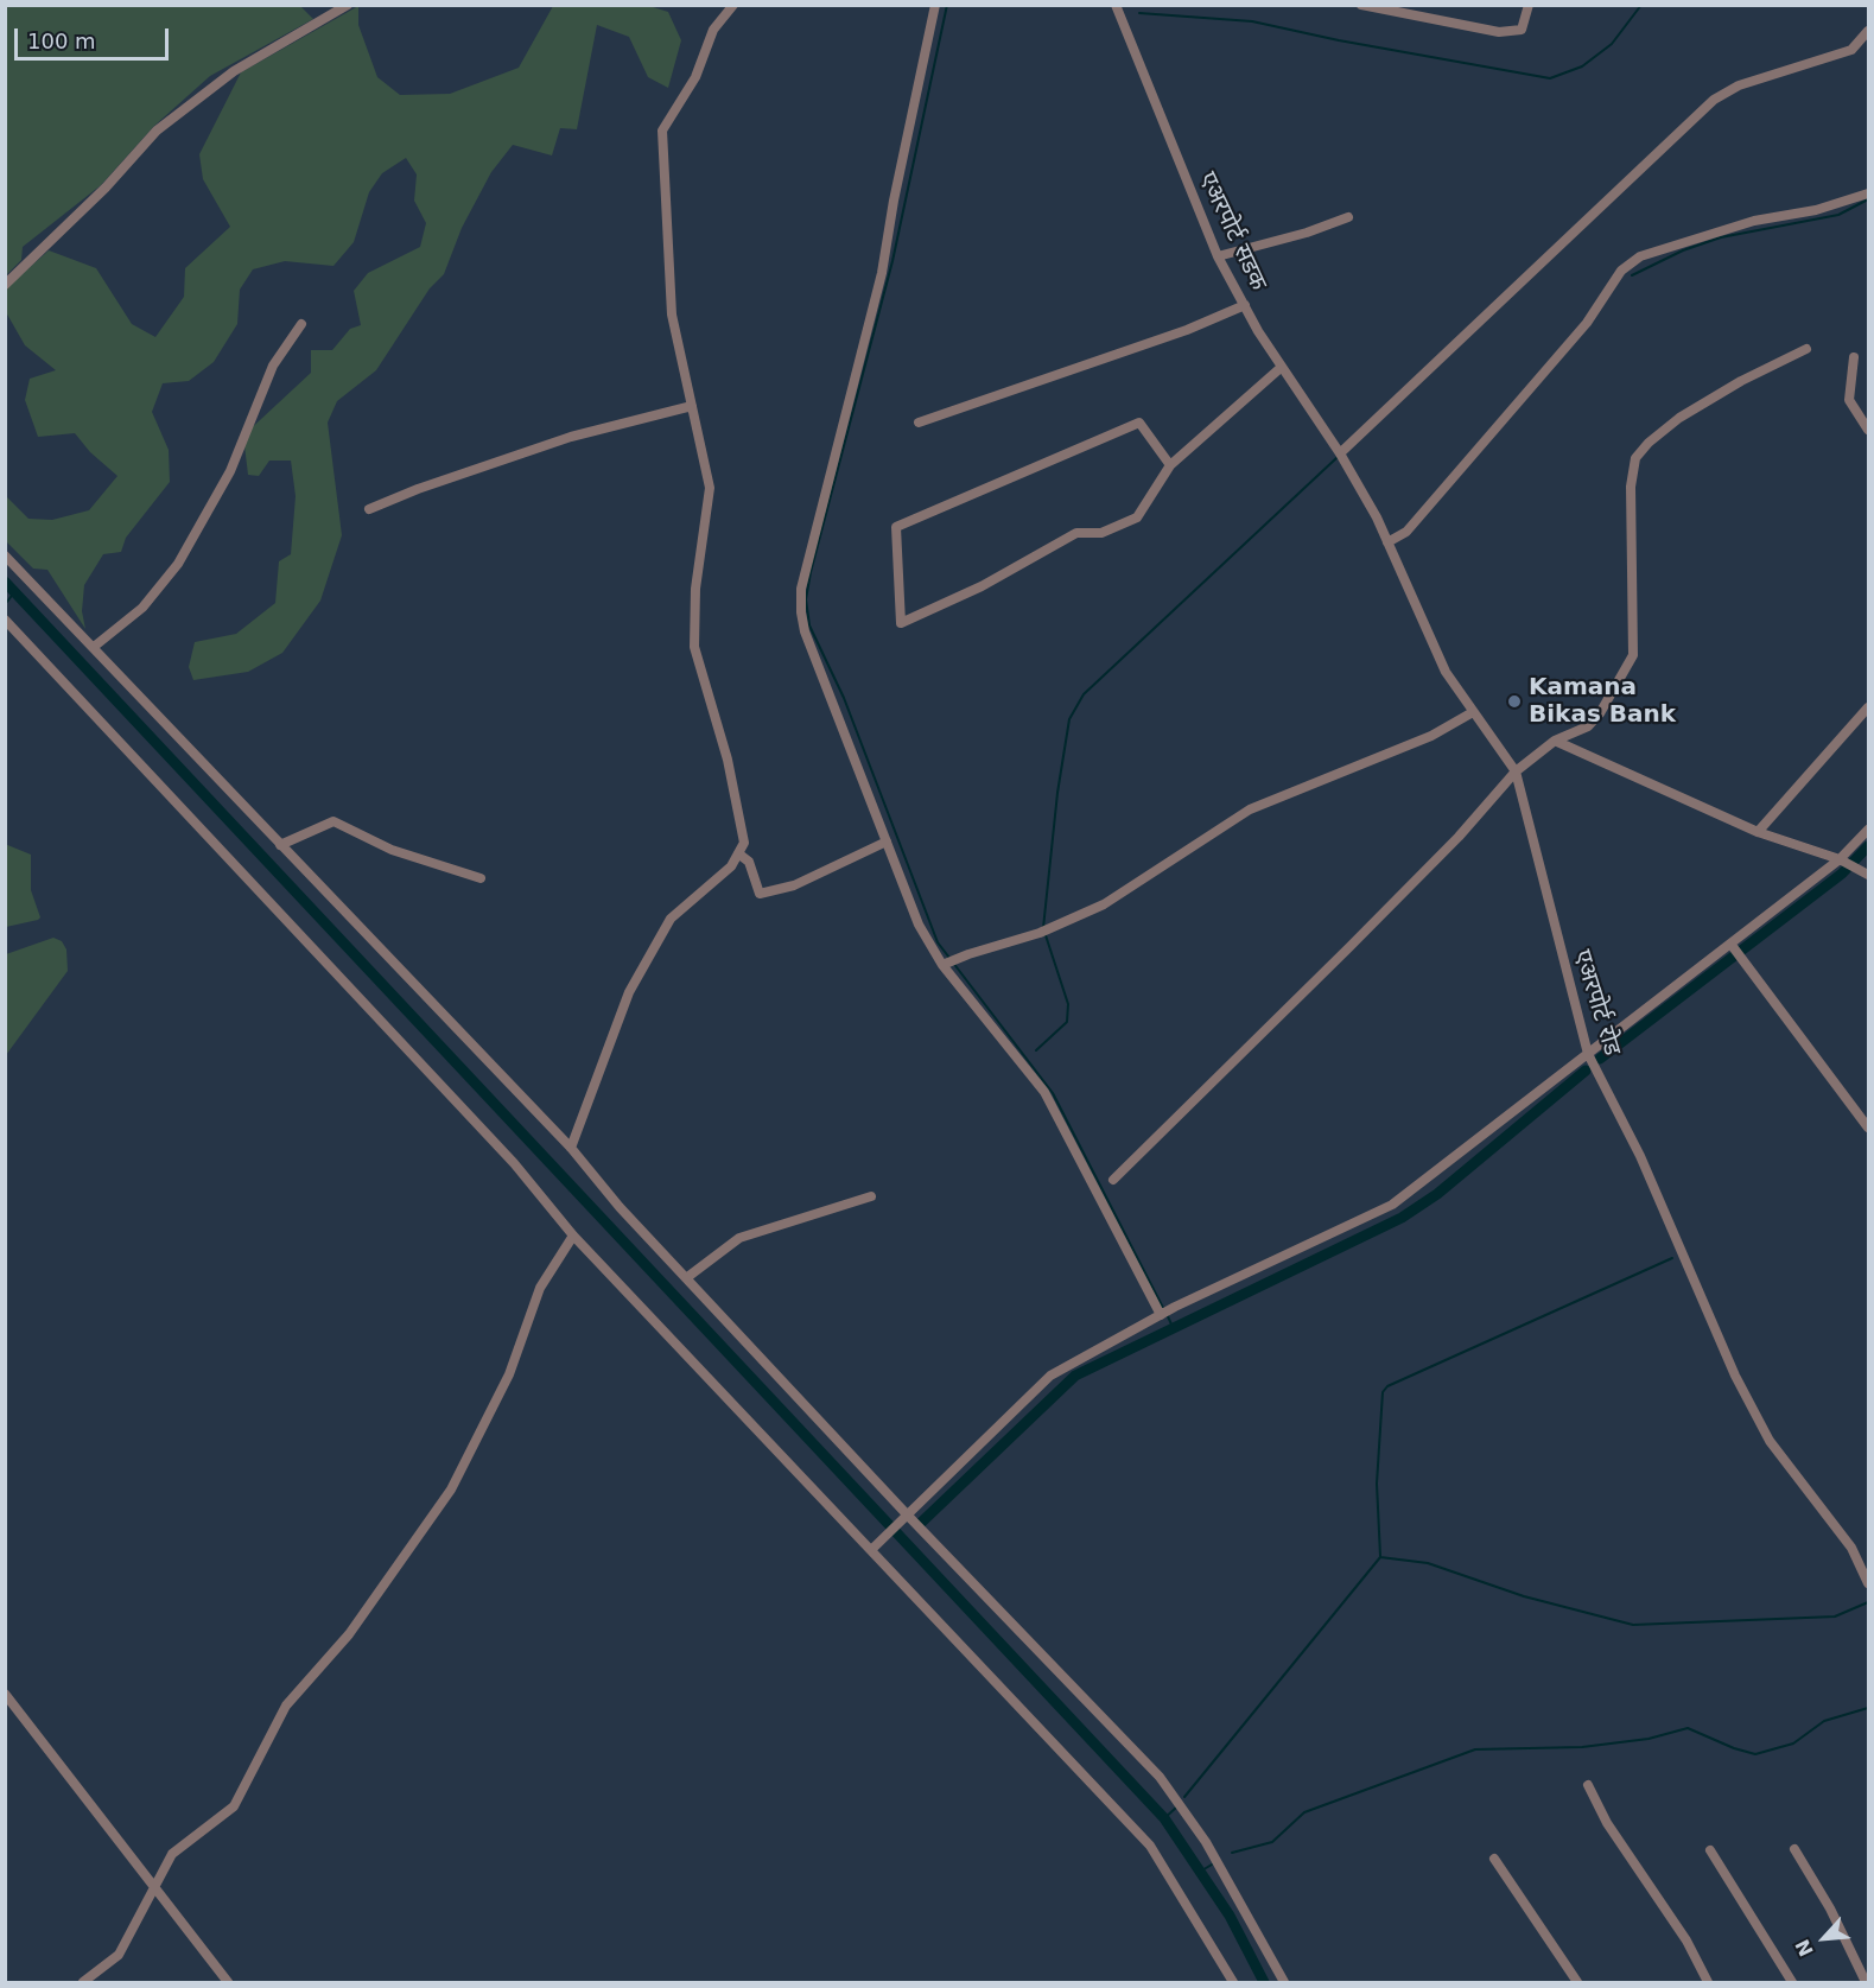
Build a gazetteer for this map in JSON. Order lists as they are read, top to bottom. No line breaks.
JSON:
{"streets":{"street":["एअरपोर्ट सडक","एअरपोर्ट रोड"]},"crossings":[["एअरपोर्ट सडक","एअरपोर्ट रोड"]],"places":["Kamana Bikas Bank"],"scale_bar":"100 m","north":"bottom left"}
